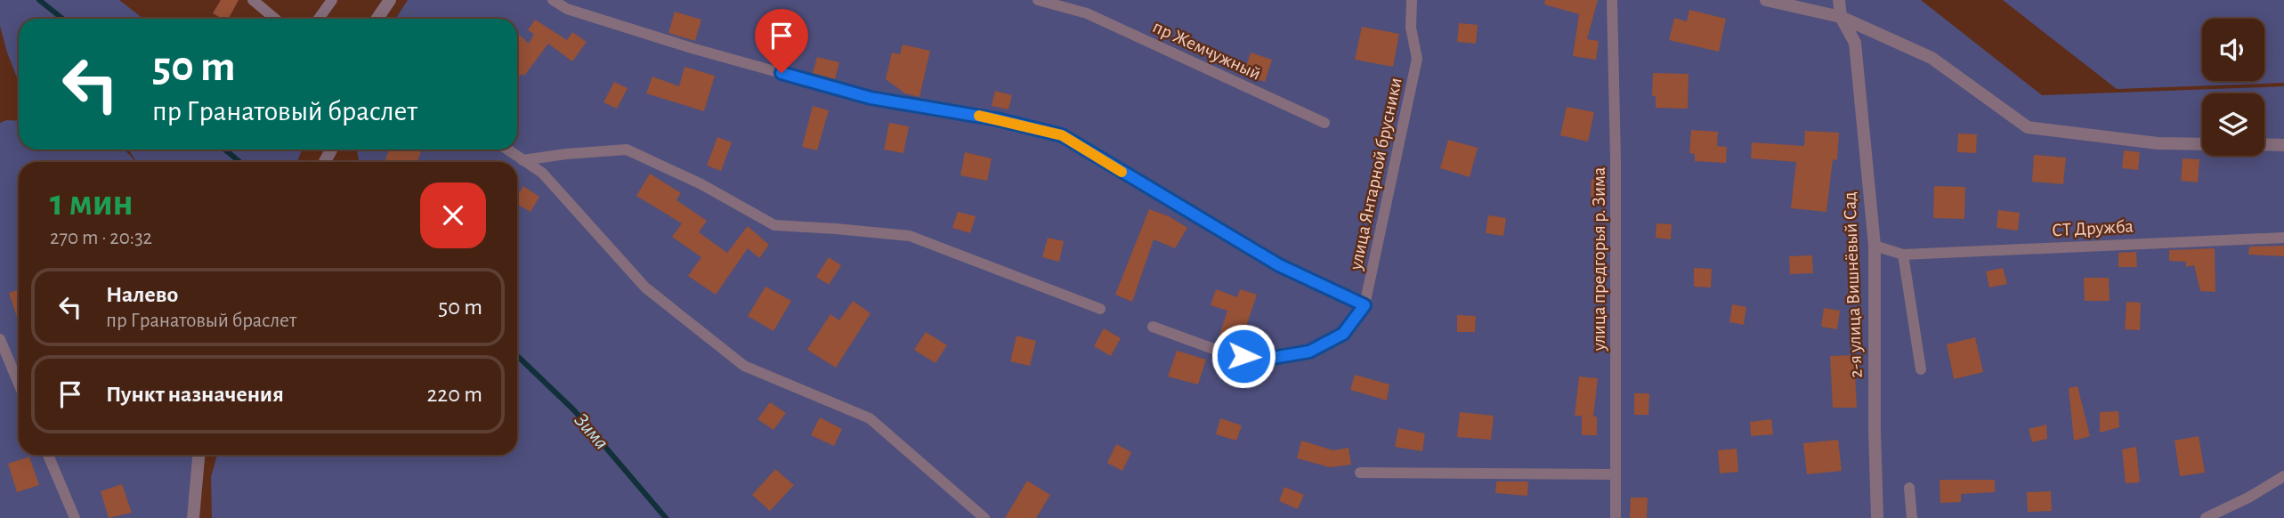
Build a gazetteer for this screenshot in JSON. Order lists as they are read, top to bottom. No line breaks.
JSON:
{"streets":{"street":["2-я улица Вишнёвый Сад"],"lane":["пр Жемчужный","улица Янтарной брусники","СТ Дружба","улица предгорья р. Зима"]},"crossings":[["СТ Дружба","2-я улица Вишнёвый Сад"]],"water":["Зима"],"page":{"turn":["50 m","пр Гранатовый браслет"],"heading":["1 мин","270 m · 20:32"],"list":[{"name":"Налево","note":"пр Гранатовый браслет","value":"50 m"},{"name":"Пункт назначения","value":"220 m"}]}}
